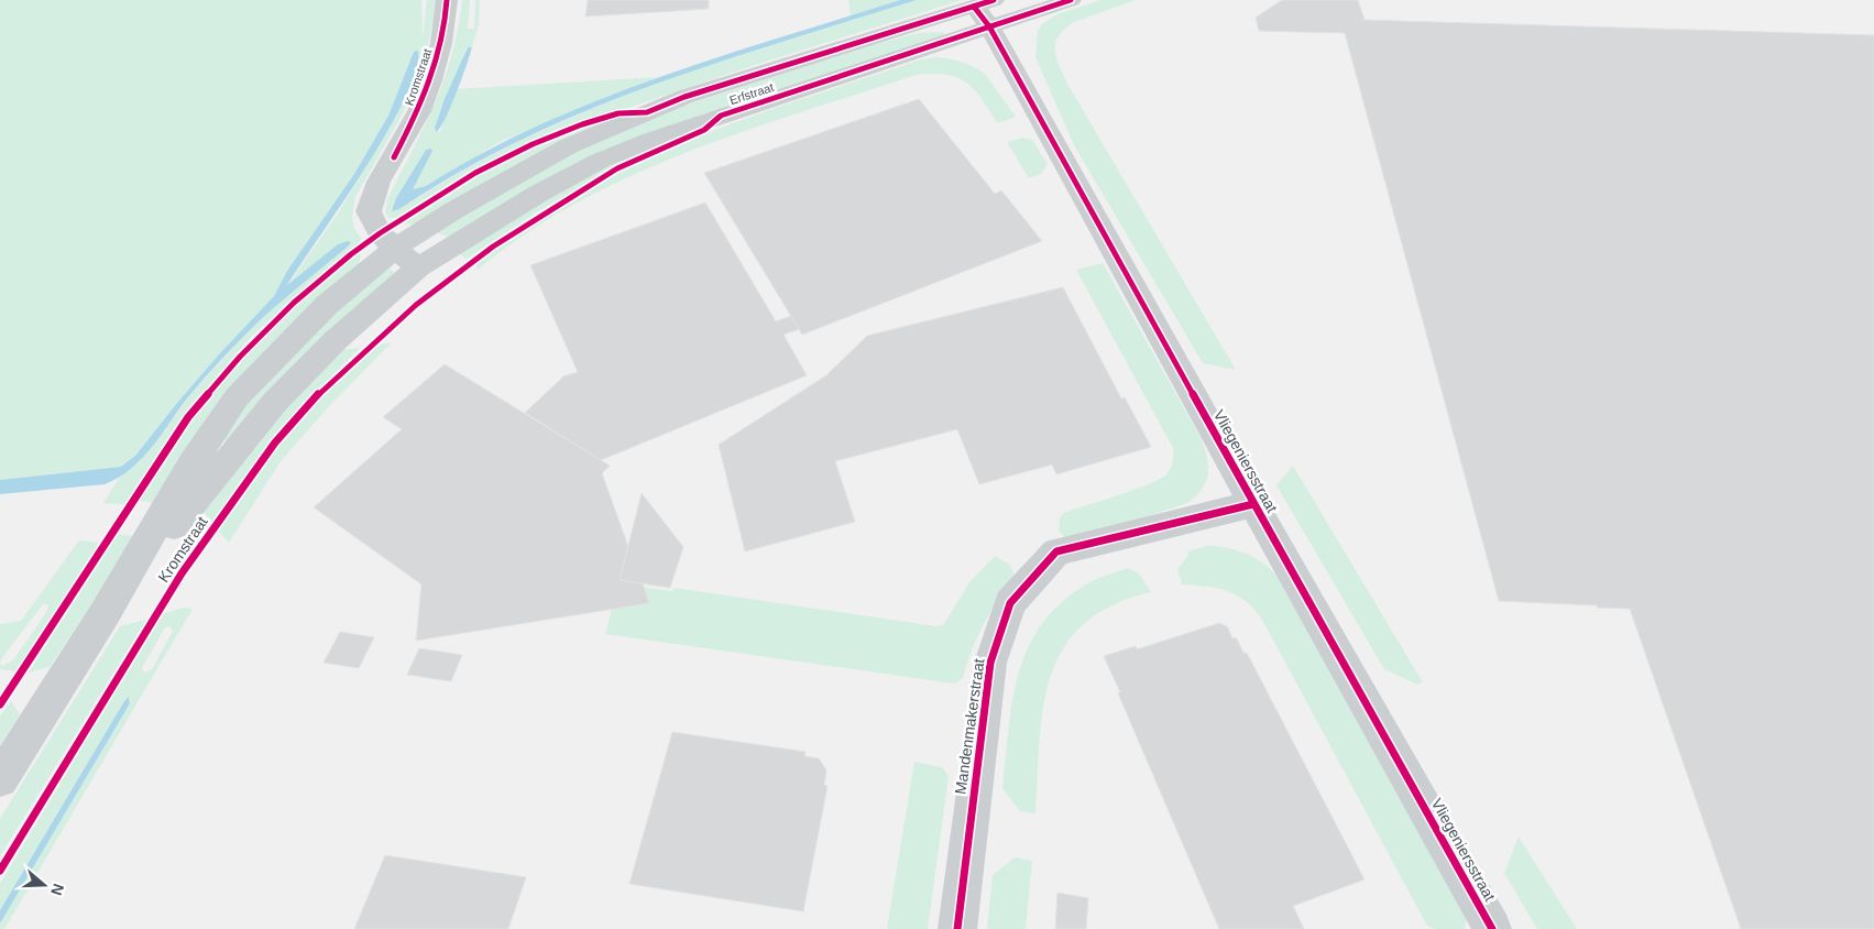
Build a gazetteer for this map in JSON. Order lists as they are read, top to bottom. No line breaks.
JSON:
{"streets":{"street":["Kromstraat","Erfstraat","Vliegeniersstraat","Mandenmakerstraat"]},"crossings":[["Kromstraat","Erfstraat"],["Erfstraat","Vliegeniersstraat"],["Vliegeniersstraat","Mandenmakerstraat"]],"north":"right"}
